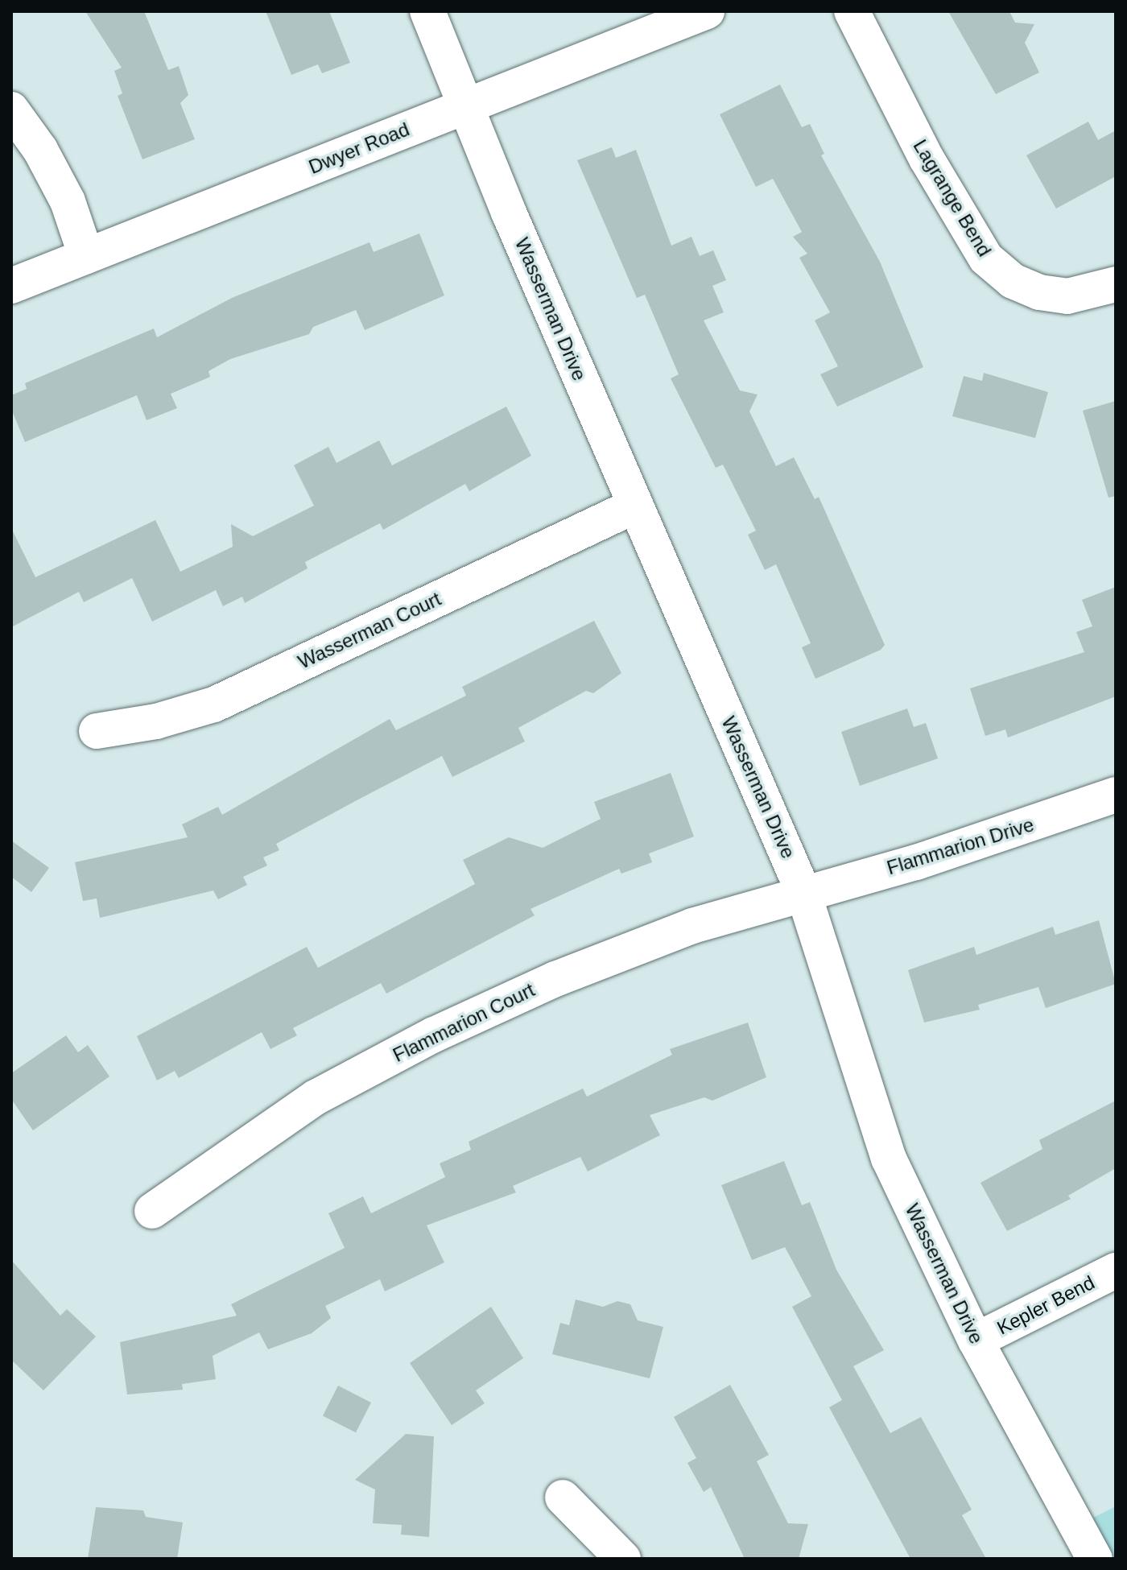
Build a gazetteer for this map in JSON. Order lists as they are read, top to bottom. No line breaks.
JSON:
{"streets":{"street":["Dwyer Road","Lagrange Bend","Wasserman Drive","Wasserman Court","Flammarion Drive","Flammarion Court","Kepler Bend"]},"crossings":[["Dwyer Road","Wasserman Drive"],["Wasserman Drive","Wasserman Court"],["Wasserman Drive","Flammarion Drive"],["Wasserman Drive","Flammarion Court"],["Wasserman Drive","Kepler Bend"],["Flammarion Drive","Flammarion Court"]]}
